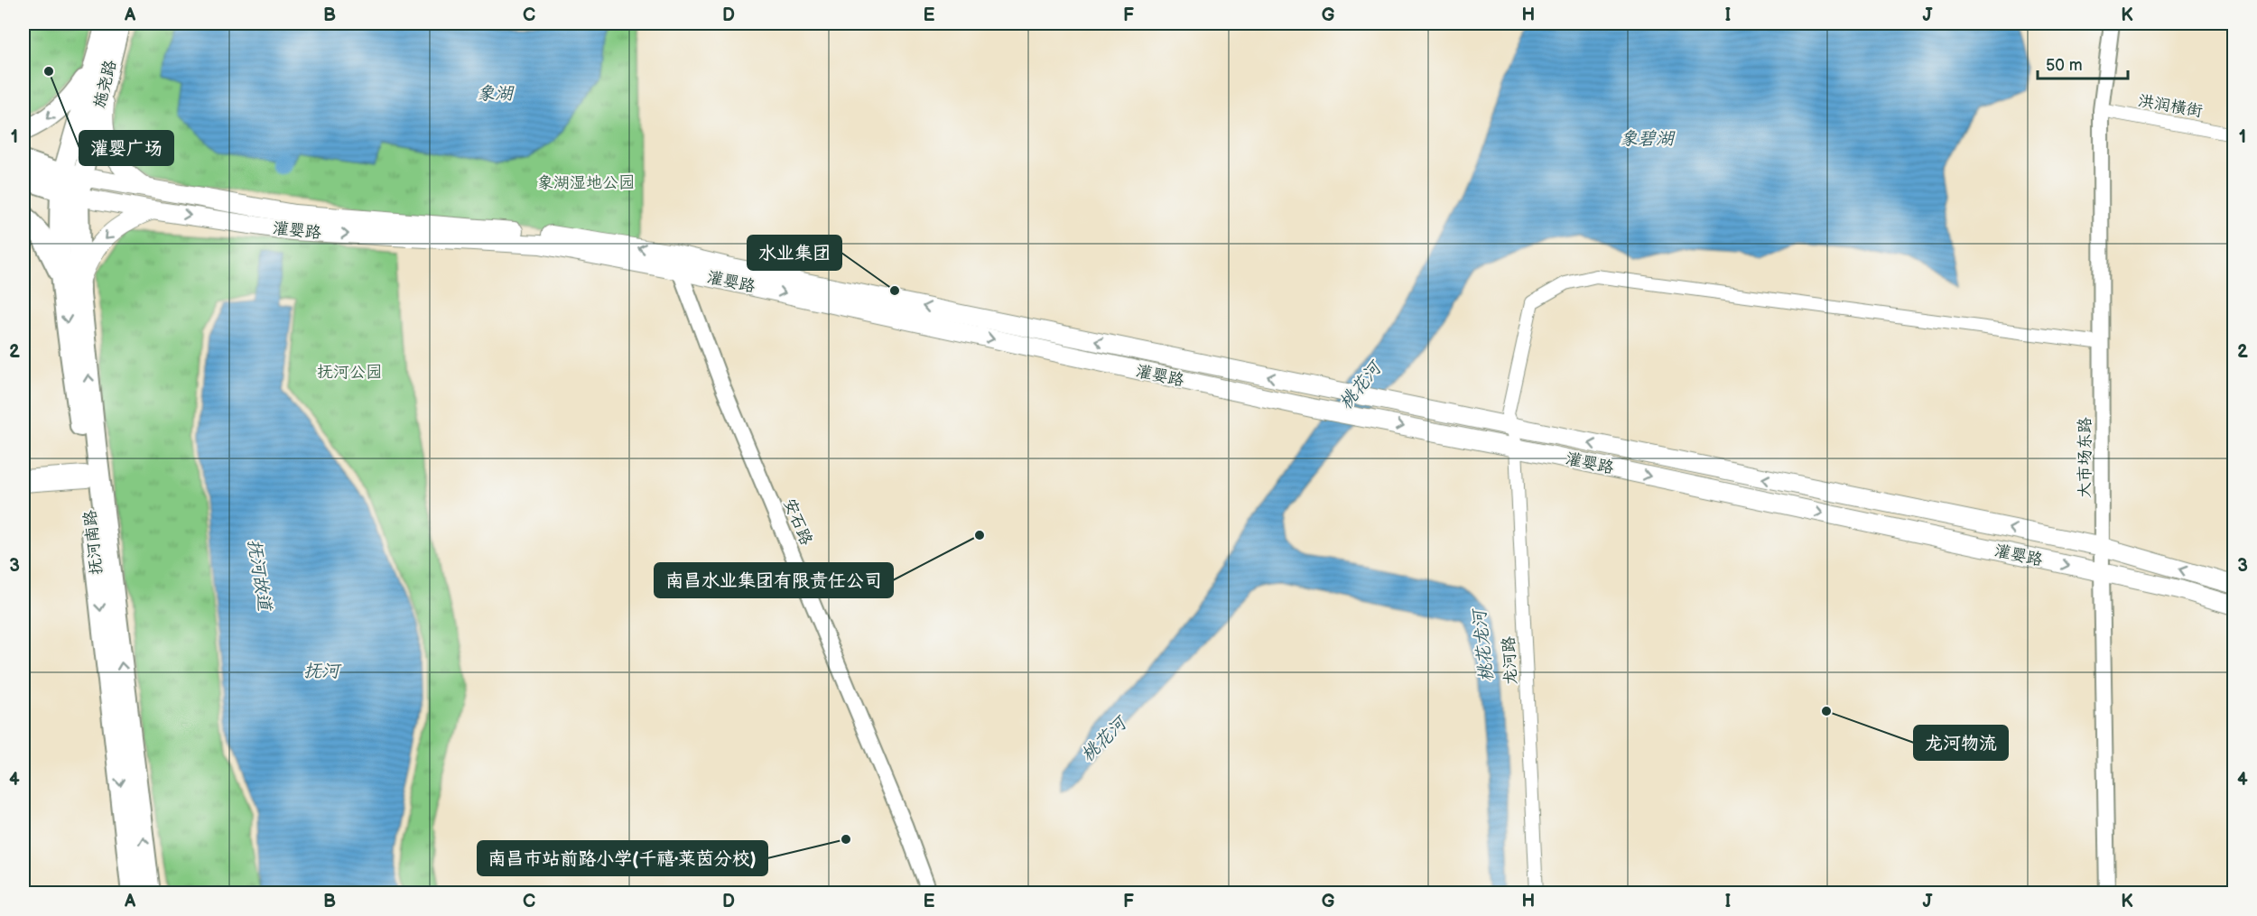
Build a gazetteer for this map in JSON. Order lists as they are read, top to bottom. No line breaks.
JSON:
{"streets":{"highway":["抚河南路"],"main road":["施尧路","灌婴路"],"street":["洪润横街","大市场东路","安石路","龙河路"]},"crossings":[["施尧路","灌婴路"],["施尧路","抚河南路"],["洪润横街","大市场东路"],["灌婴路","大市场东路"],["灌婴路","安石路"],["灌婴路","抚河南路"],["灌婴路","龙河路"],["大市场东路","龙河路"]],"water":["象湖","象碧湖","桃花河","抚河故道","桃花龙河","抚河"],"parks":["象湖湿地公园","抚河公园"],"places":["灌婴广场","水业集团","南昌水业集团有限责任公司","龙河物流","南昌市站前路小学(千禧·莱茵分校)"],"scale_bar":"50 m","grid":{"columns":["A","B","C","D","E","F","G","H","I","J","K"],"rows":["1","2","3","4"]}}
